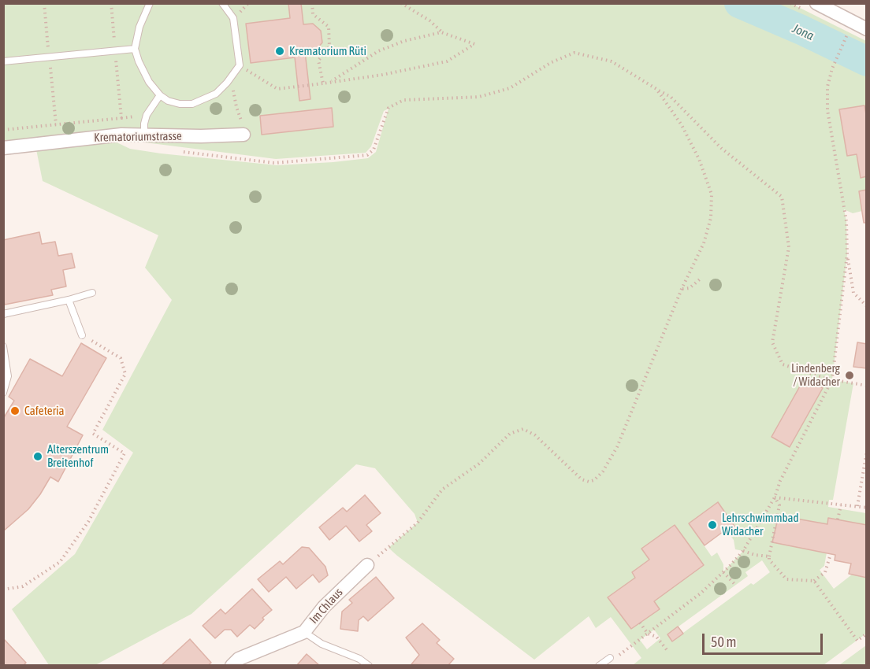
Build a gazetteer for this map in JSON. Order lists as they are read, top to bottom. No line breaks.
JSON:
{"streets":{"street":["Krematoriumstrasse","Im Chlaus"]},"water":["Jona"],"places":["Krematorium Rüti","Lindenberg / Widacher","Cafeteria","Alterszentrum Breitenhof","Lehrschwimmbad Widacher"],"scale_bar":"50 m"}
